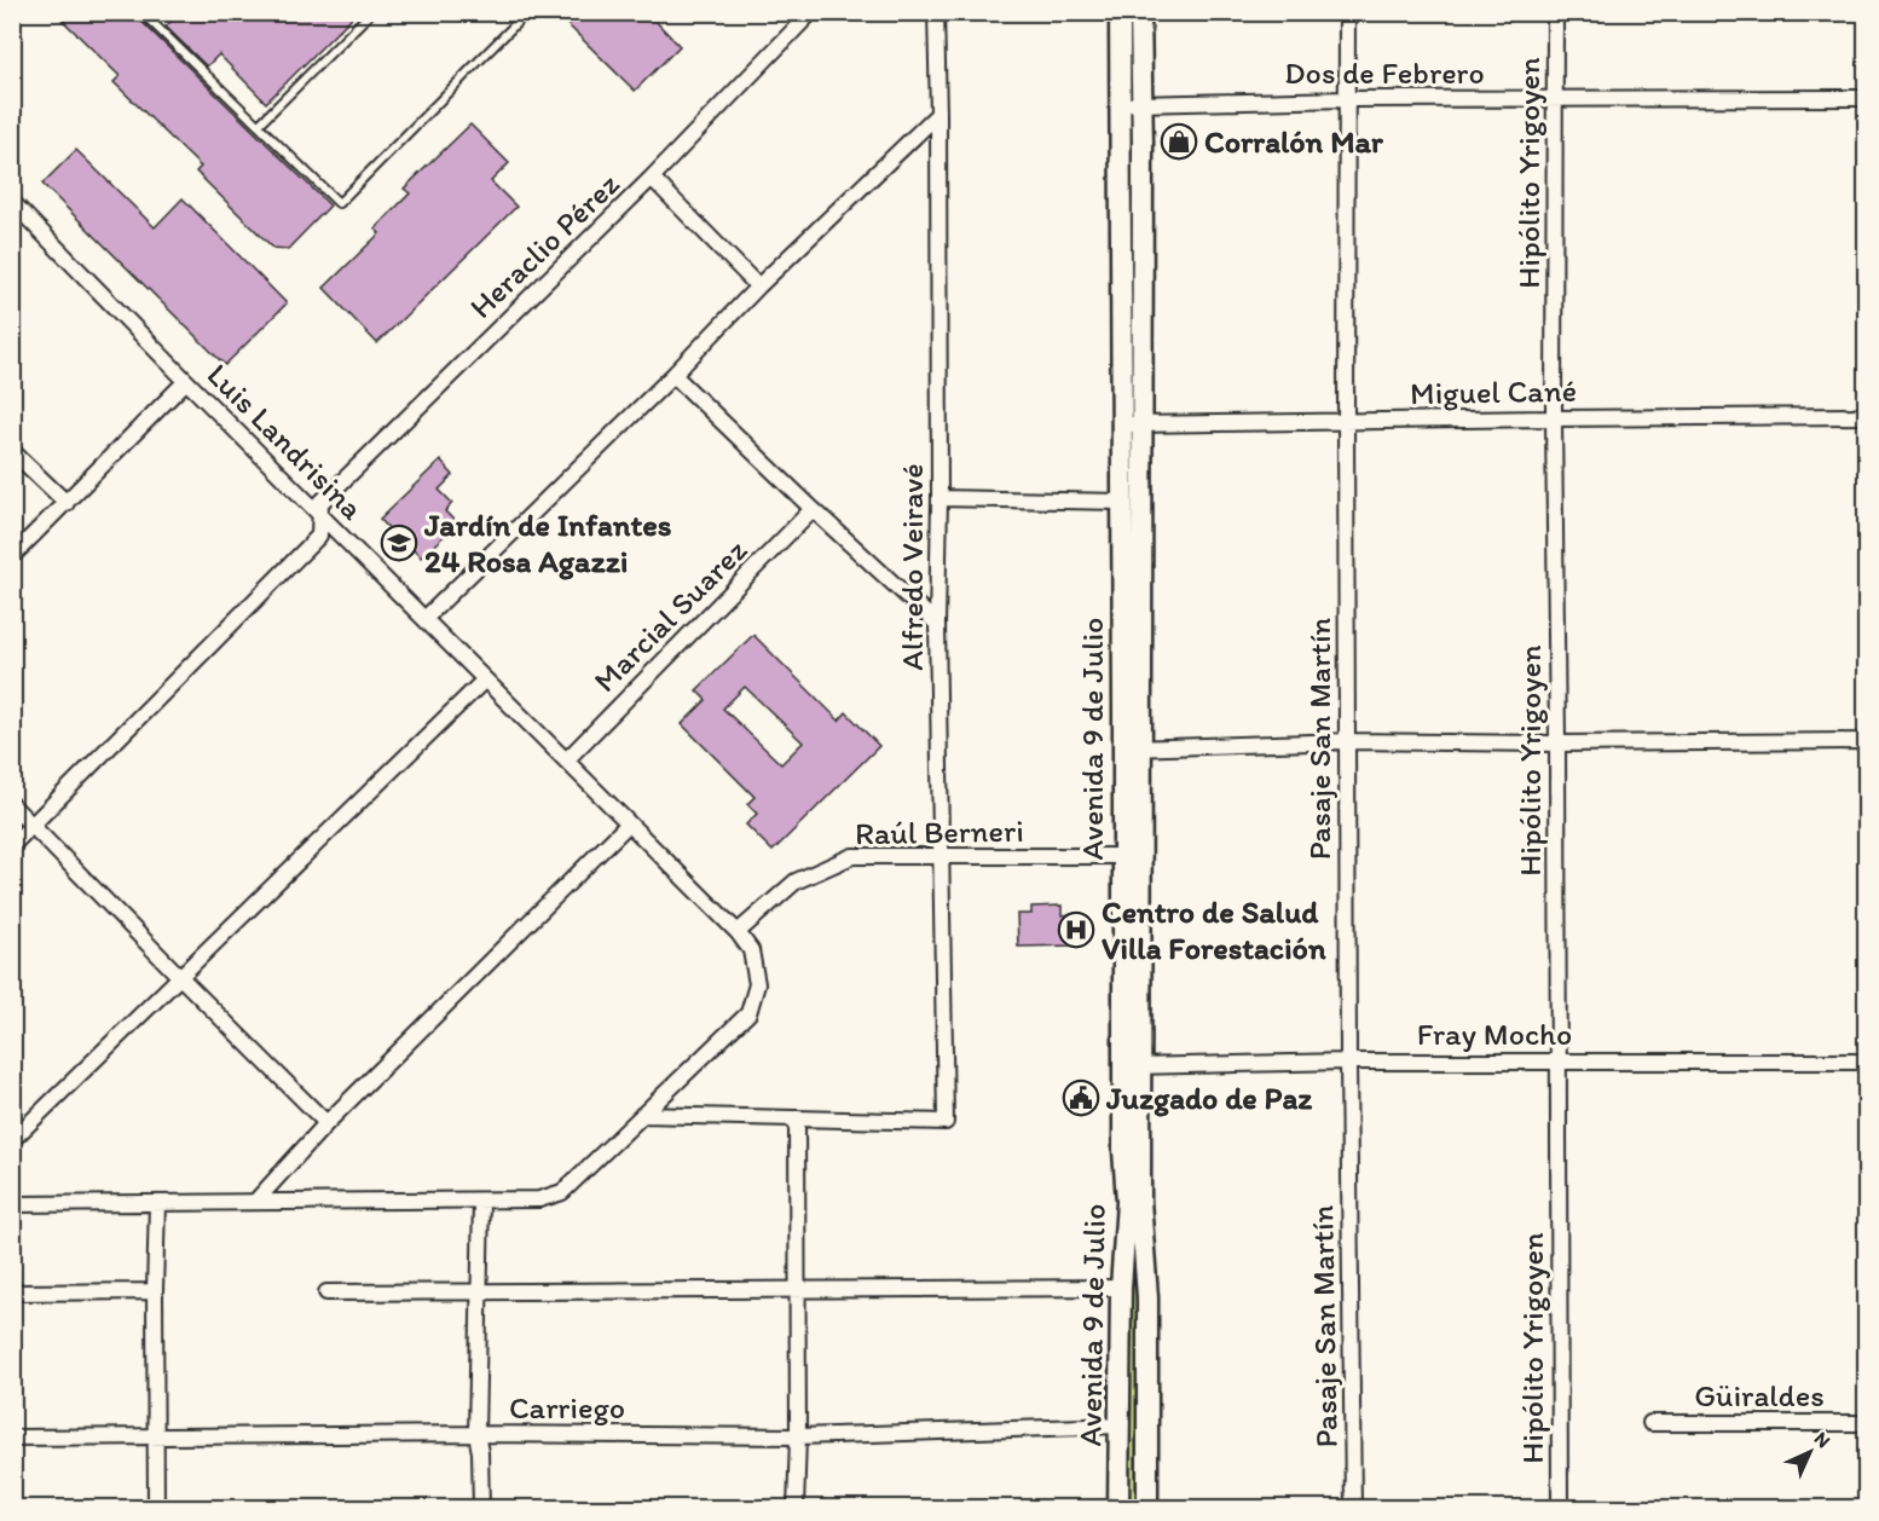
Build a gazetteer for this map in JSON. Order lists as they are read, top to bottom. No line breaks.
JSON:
{"streets":{"main road":["Avenida 9 de Julio"],"street":["Dos de Febrero","Hipólito Yrigoyen","Heraclio Pérez","Miguel Cané","Luis Landrisina","Alfredo Veiravé","Marcial Suarez","Pasaje San Martín","Raúl Berneri","Fray Mocho","Güiraldes","Carriego"]},"crossings":[["Dos de Febrero","Hipólito Yrigoyen"],["Dos de Febrero","Avenida 9 de Julio"],["Dos de Febrero","Pasaje San Martín"],["Hipólito Yrigoyen","Miguel Cané"],["Hipólito Yrigoyen","Fray Mocho"],["Heraclio Pérez","Luis Landrisina"],["Miguel Cané","Avenida 9 de Julio"],["Miguel Cané","Pasaje San Martín"],["Luis Landrisina","Marcial Suarez"],["Luis Landrisina","Raúl Berneri"],["Alfredo Veiravé","Raúl Berneri"],["Avenida 9 de Julio","Raúl Berneri"],["Avenida 9 de Julio","Fray Mocho"],["Avenida 9 de Julio","Carriego"],["Pasaje San Martín","Fray Mocho"]],"places":{"shop":["Corralón Mar"],"school or university":["Jardín de Infantes 24 Rosa Agazzi"],"hospital":["Centro de Salud Villa Forestación"],"public building":["Juzgado de Paz"]},"north":"top right"}
